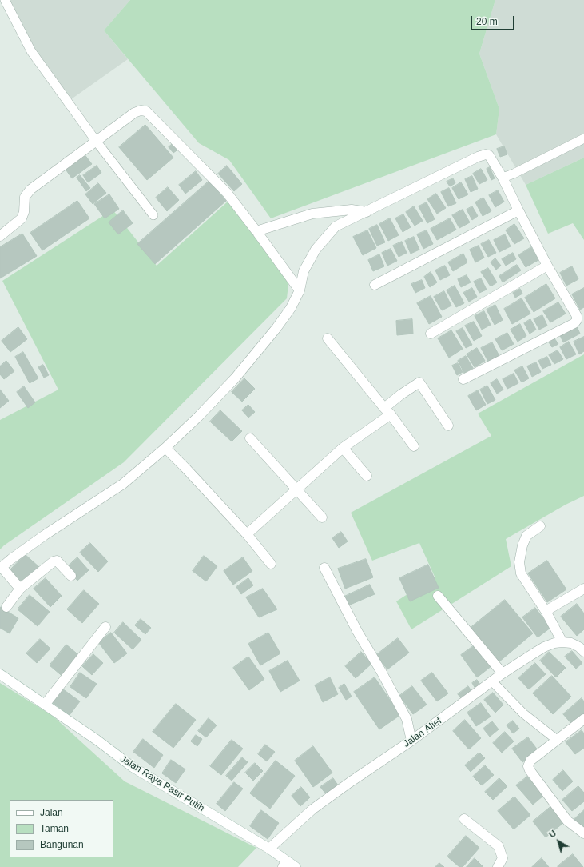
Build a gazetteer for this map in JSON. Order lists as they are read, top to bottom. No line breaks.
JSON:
{"streets":{"street":["Jalan Alief","Jalan Raya Pasir Putih"]},"crossings":[["Jalan Alief","Jalan Raya Pasir Putih"]],"legend":["Jalan","Taman","Bangunan"],"scale_bar":"20 m","north":"top left"}
